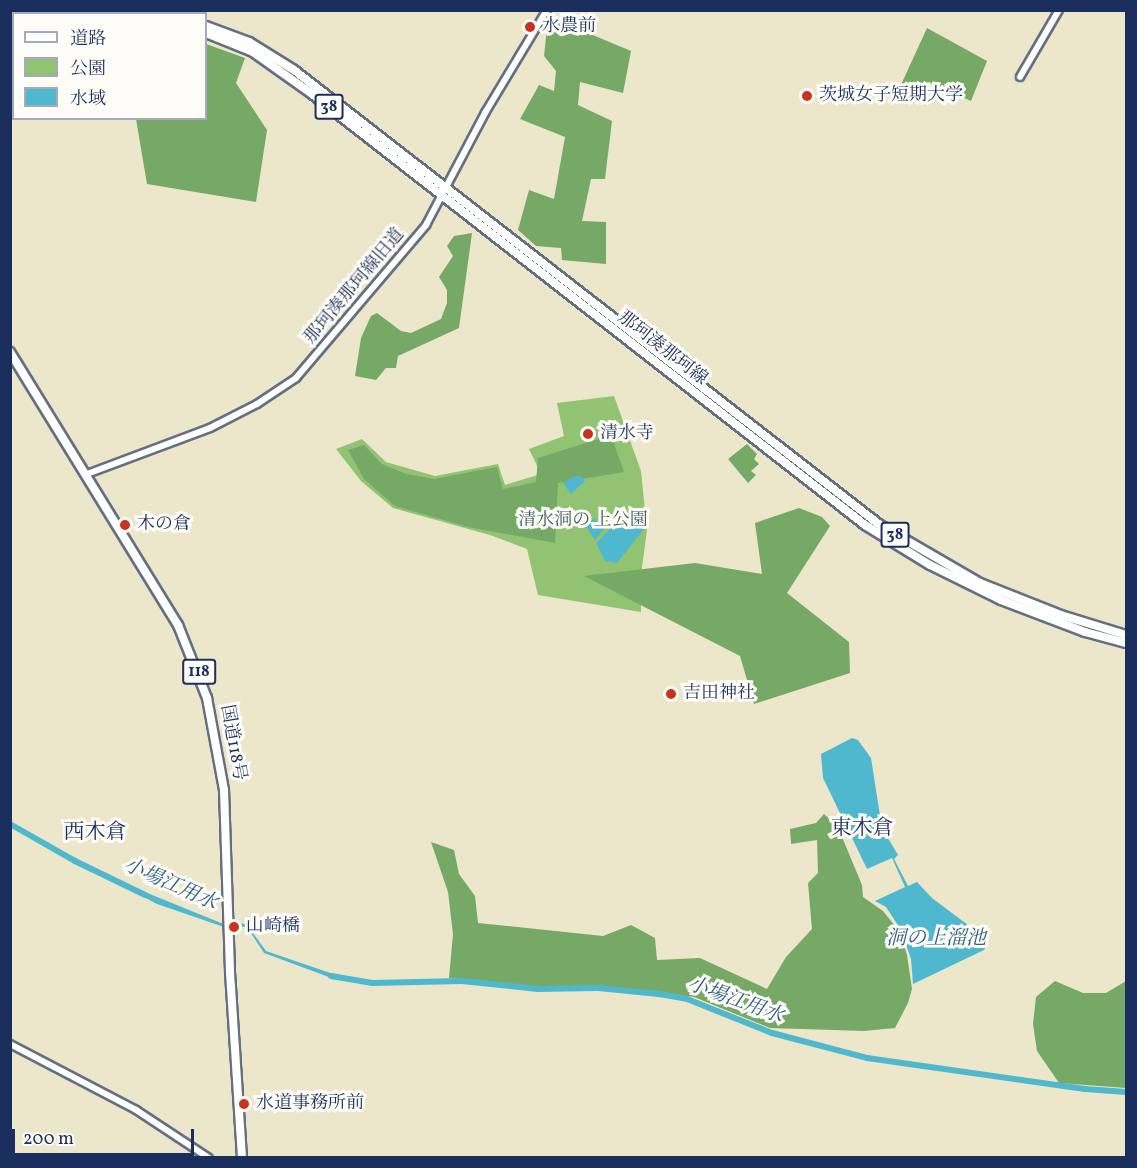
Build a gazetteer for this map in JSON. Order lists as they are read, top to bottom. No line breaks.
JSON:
{"streets":{"highway":["118","国道118号"],"main road":["38","那珂湊那珂線"],"street":["那珂湊那珂線旧道"]},"crossings":[["那珂湊那珂線旧道","那珂湊那珂線"],["那珂湊那珂線旧道","国道118号"]],"districts":["東木倉","西木倉"],"water":["小場江用水","洞の上溜池"],"parks":["清水洞の 上公園"],"places":["水農前","茨城女子短期大学","清水寺","木の倉","吉田神社","山崎橋","水道事務所前"],"legend":["道路","公園","水域"],"scale_bar":"200 m"}
